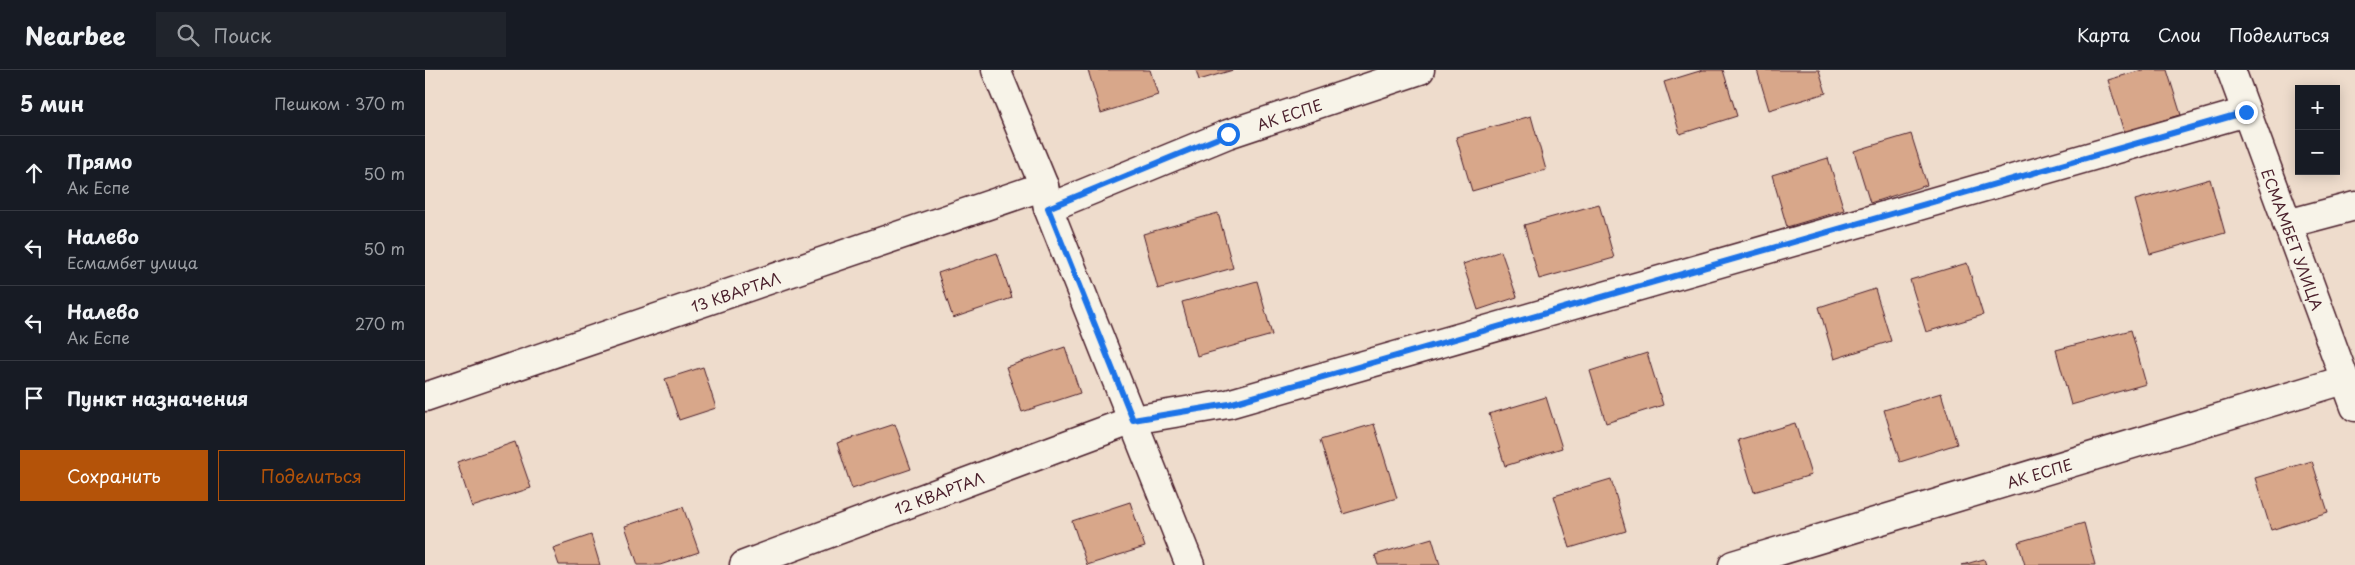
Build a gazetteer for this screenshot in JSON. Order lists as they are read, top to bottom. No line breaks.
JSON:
{"streets":{"street":["АК ЕСПЕ","ЕСМАМБЕТ УЛИЦА","13 КВАРТАЛ","12 КВАРТАЛ"]},"crossings":[["АК ЕСПЕ","ЕСМАМБЕТ УЛИЦА"],["АК ЕСПЕ","13 КВАРТАЛ"]],"page":{"header":"Nearbee","search":"Поиск","nav":["Карта","Слои","Поделиться"],"heading":["5 мин","Пешком · 370 m"],"map_buttons":["+","−"],"list":[["Прямо","Ак Еспе","50 m"],["Налево","Есмамбет улица","50 m"],["Налево","Ак Еспе","270 m"],"Пункт назначения"],"buttons":["Сохранить","Поделиться"]}}
